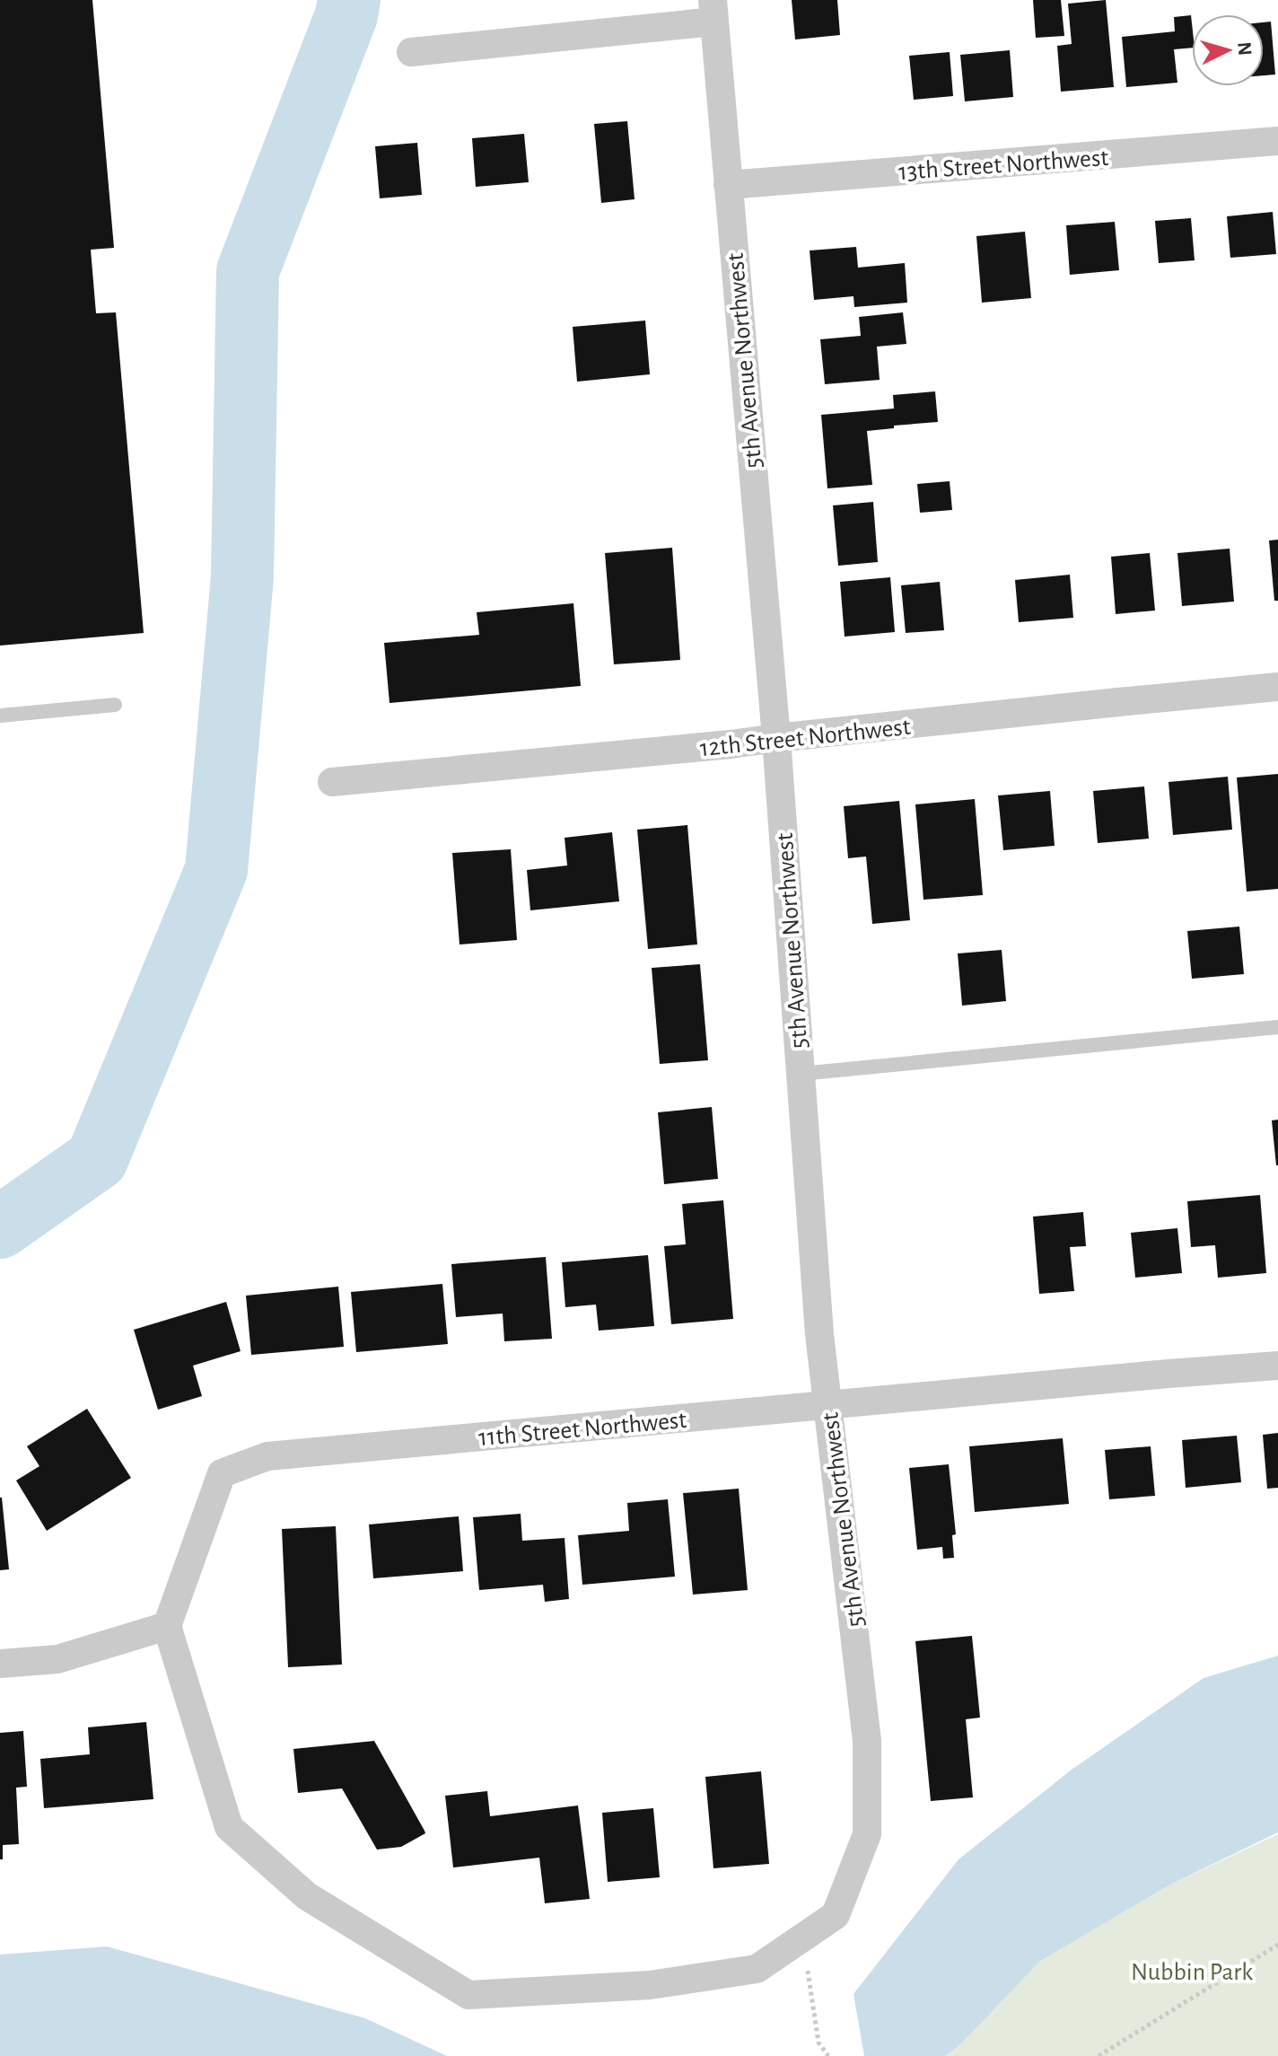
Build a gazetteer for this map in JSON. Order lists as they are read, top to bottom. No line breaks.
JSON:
{"streets":{"street":["13th Street Northwest","5th Avenue Northwest","12th Street Northwest","11th Street Northwest"]},"crossings":[["13th Street Northwest","5th Avenue Northwest"],["5th Avenue Northwest","12th Street Northwest"],["5th Avenue Northwest","11th Street Northwest"]],"parks":["Nubbin Park"],"north":"right"}
